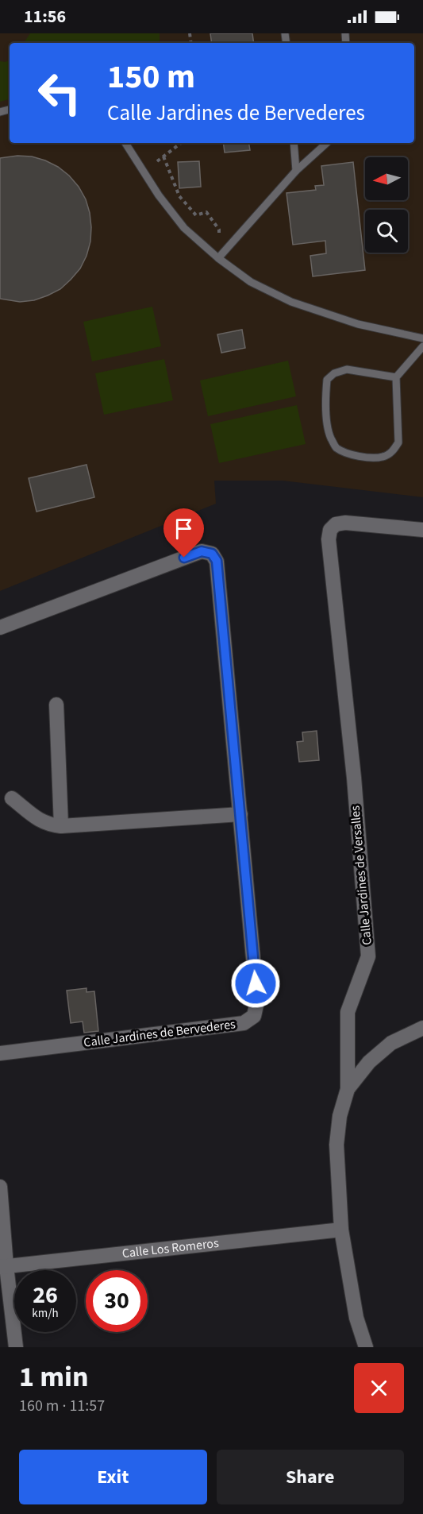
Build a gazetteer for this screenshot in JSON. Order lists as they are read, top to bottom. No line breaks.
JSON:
{"streets":{"street":["Calle Jardines de Versalles","Calle Jardines de Bervederes","Calle Los Romeros"]},"crossings":[["Calle Jardines de Versalles","Calle Los Romeros"]],"north":"left","page":{"status":"11:56","turn":["150 m","Calle Jardines de Bervederes"],"speed":"26 km/h","limit":"30","heading":["1 min","160 m · 11:57"],"buttons":["Exit","Share"]}}
